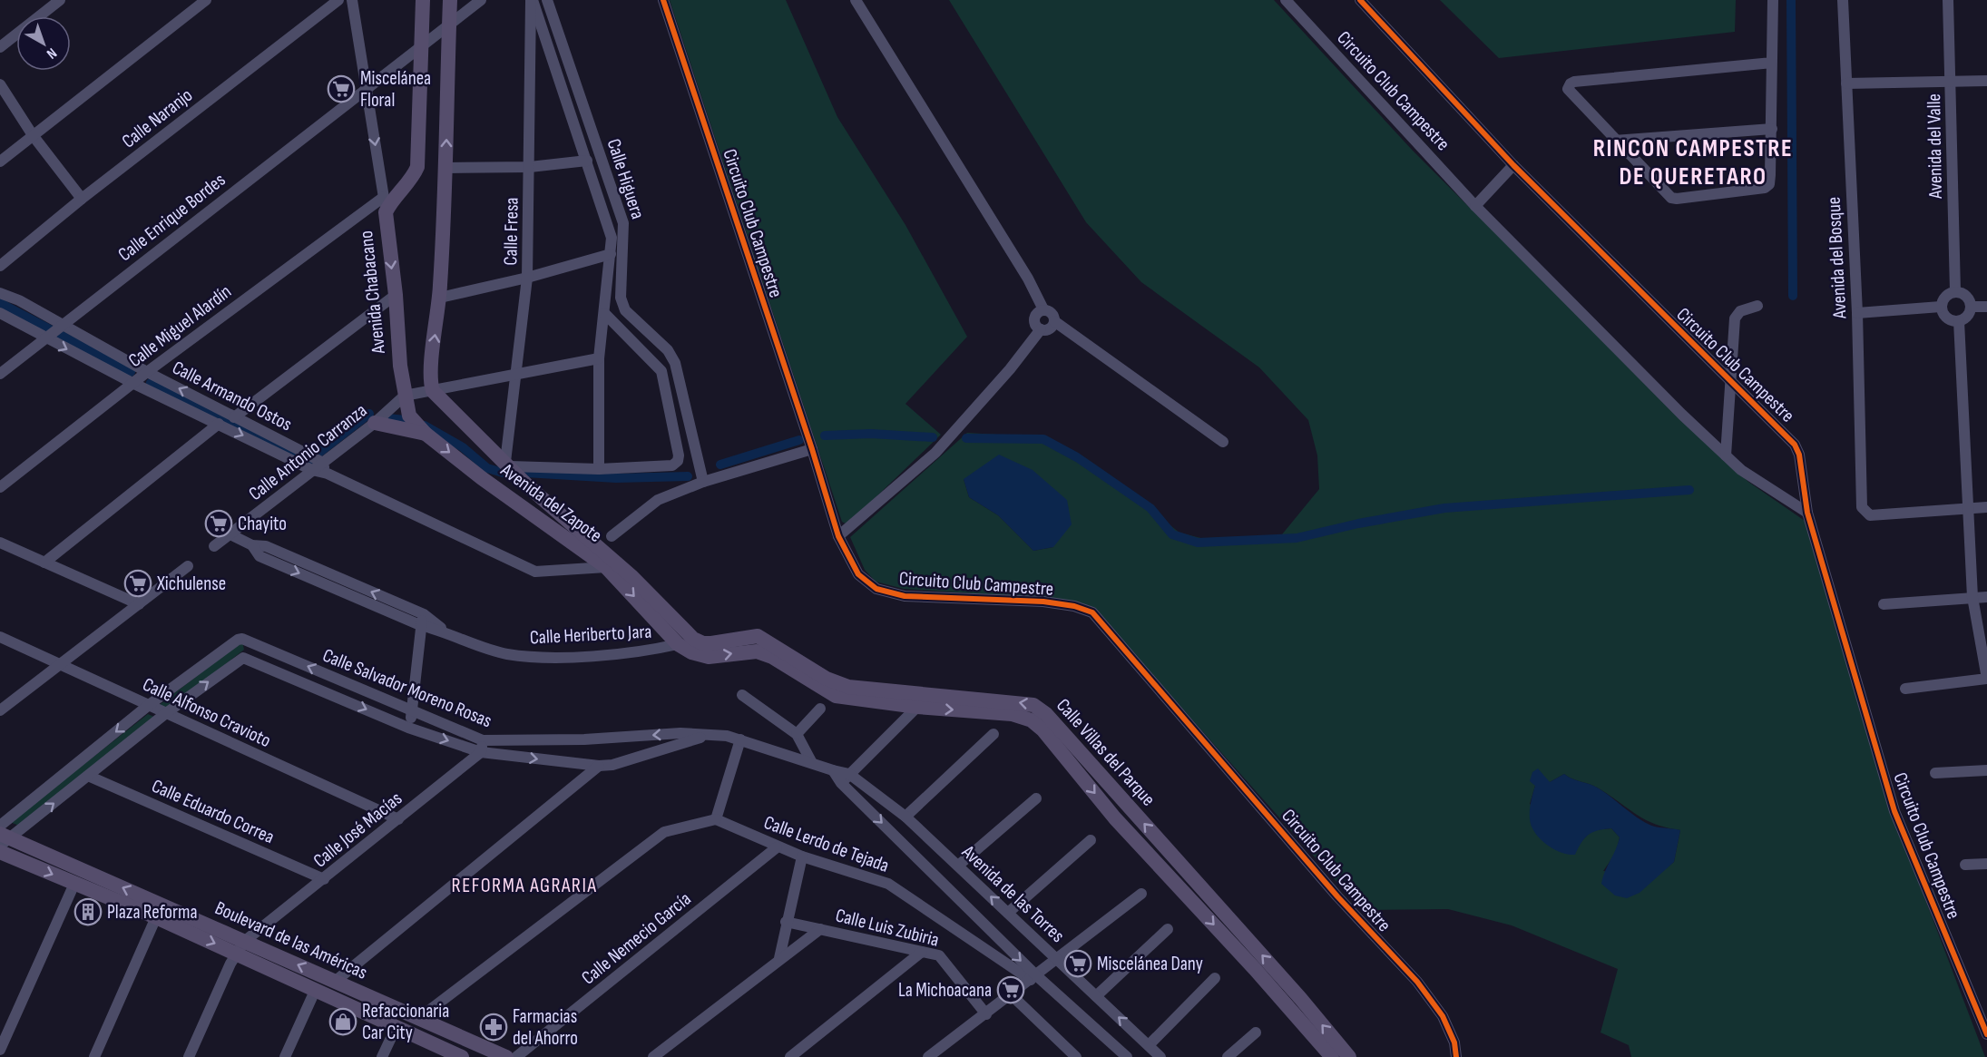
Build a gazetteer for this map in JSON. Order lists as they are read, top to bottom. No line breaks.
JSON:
{"streets":{"main road":["Avenida Chabacano","Avenida del Zapote","Calle Villas del Parque","Boulevard de las Américas"],"street":["Circuito Club Campestre","Calle Naranjo","Avenida del Valle","Calle Higuera","Calle Enrique Bordes","Calle Fresa","Avenida del Bosque","Calle Miguel Alardín","Calle Armando Ostos","Calle Antonio Carranza","Calle Heriberto Jara","Calle Salvador Moreno Rosas","Calle Alfonso Cravioto","Calle Eduardo Correa","Calle José Macías","Calle Lerdo de Tejada","Avenida de las Torres","Calle Luis Zubiria","Calle Nemecio García"]},"crossings":[["Calle Higuera","Calle Fresa"],["Calle Enrique Bordes","Avenida Chabacano"],["Calle Enrique Bordes","Calle Armando Ostos"],["Calle Fresa","Avenida del Zapote"],["Avenida Chabacano","Calle Antonio Carranza"],["Avenida Chabacano","Avenida del Zapote"],["Calle Miguel Alardín","Calle Armando Ostos"],["Calle Armando Ostos","Calle Antonio Carranza"],["Calle Armando Ostos","Avenida del Zapote"],["Calle Antonio Carranza","Avenida del Zapote"],["Calle Antonio Carranza","Calle Heriberto Jara"],["Avenida del Zapote","Calle Heriberto Jara"],["Avenida del Zapote","Calle Villas del Parque"],["Calle Heriberto Jara","Calle Villas del Parque"],["Calle Salvador Moreno Rosas","Calle Alfonso Cravioto"],["Calle Salvador Moreno Rosas","Calle José Macías"],["Calle Salvador Moreno Rosas","Avenida de las Torres"],["Calle Salvador Moreno Rosas","Boulevard de las Américas"],["Calle Alfonso Cravioto","Calle José Macías"],["Calle Eduardo Correa","Calle José Macías"],["Calle José Macías","Boulevard de las Américas"],["Calle Lerdo de Tejada","Calle Nemecio García"]],"districts":["RINCON CAMPESTRE DE QUERETARO","REFORMA AGRARIA"],"places":{"supermarket":["Miscelánea Floral","Chayito","Xichulense","Miscelánea Dany","La Michoacana"],"building":["Plaza Reforma"],"shop":["Refaccionaria Car City"],"pharmacy":["Farmacias del Ahorro"]},"north":"bottom right"}
